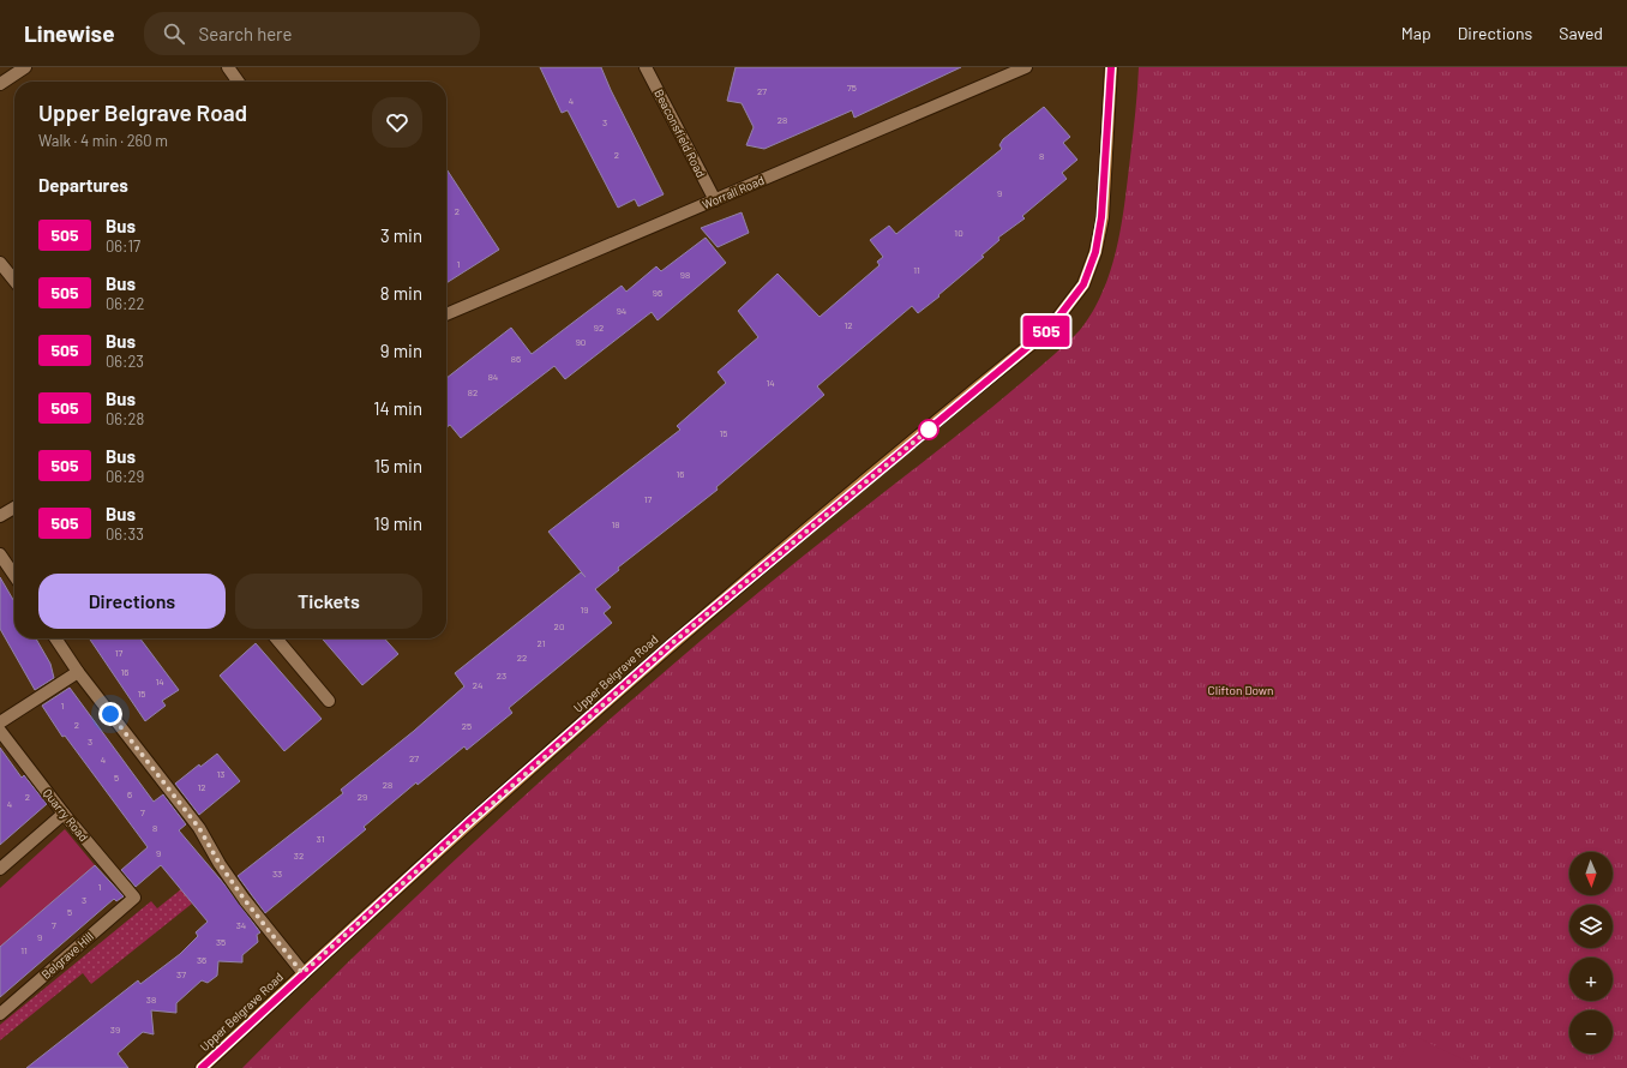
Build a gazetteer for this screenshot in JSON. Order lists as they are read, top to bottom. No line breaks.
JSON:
{"streets":{"main road":["Upper Belgrave Road"],"street":["Beaconsfield Road","Worrall Road","Quarry Road","Belgrave Hill"]},"crossings":[["Beaconsfield Road","Worrall Road"],["Quarry Road","Belgrave Hill"]],"parks":["Clifton Down"],"lines":["bus line 505"],"house_numbers":["75","27","4","28","3","2","8","9","2","10","1","11","98","96","94","12","92","90","86","84","14","82","15","16","17","18","19","20","21","17","22","16","23","14","24","15","1","2","25","3","27","4","13","5","28","12","6","2","29","4","7","8","31","9","32","33","1","3","5","7","34","9","35","11","36","37","38","39"],"north":"bottom","page":{"header":"Linewise","search":"Search here","nav":["Map","Directions","Saved"],"on_map":"505","heading":[["Upper Belgrave Road","Walk · 4 min · 260 m"],"Departures"],"list":[{"mark":"505","name":"Bus","note":"06:17","value":"3 min"},{"mark":"505","name":"Bus","note":"06:22","value":"8 min"},{"mark":"505","name":"Bus","note":"06:23","value":"9 min"},{"mark":"505","name":"Bus","note":"06:28","value":"14 min"},{"mark":"505","name":"Bus","note":"06:29","value":"15 min"},{"mark":"505","name":"Bus","note":"06:33","value":"19 min"}],"buttons":["Directions","Tickets"],"map_buttons":["+","−"]}}
